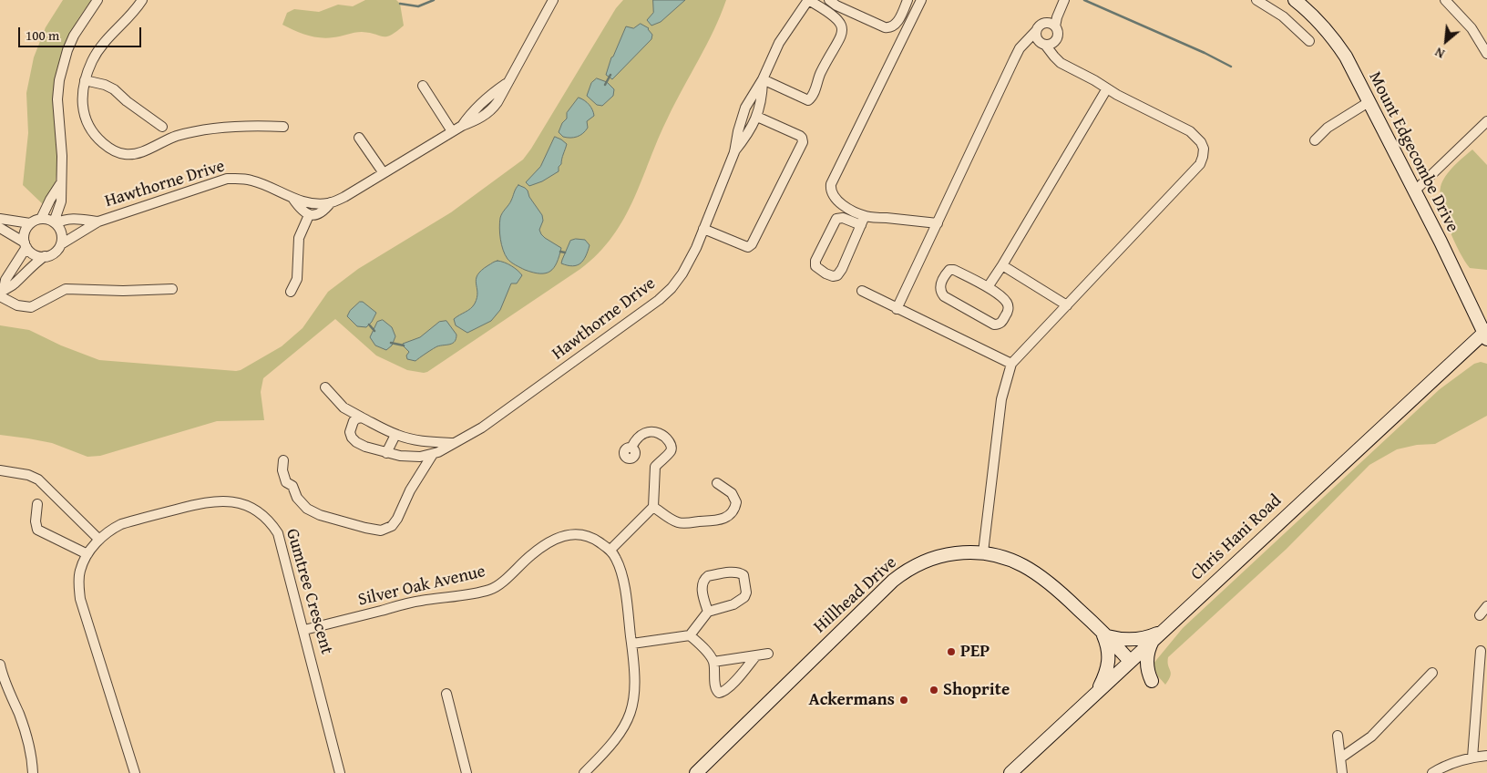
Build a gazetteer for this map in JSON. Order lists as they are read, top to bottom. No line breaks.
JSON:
{"streets":{"street":["Mount Edgecombe Drive","Hawthorne Drive","Chris Hani Road","Silver Oak Avenue","Gumtree Crescent","Hillhead Drive"]},"crossings":[["Mount Edgecombe Drive","Chris Hani Road"],["Chris Hani Road","Hillhead Drive"],["Silver Oak Avenue","Gumtree Crescent"]],"places":["PEP","Shoprite","Ackermans"],"scale_bar":"100 m","north":"bottom left"}
